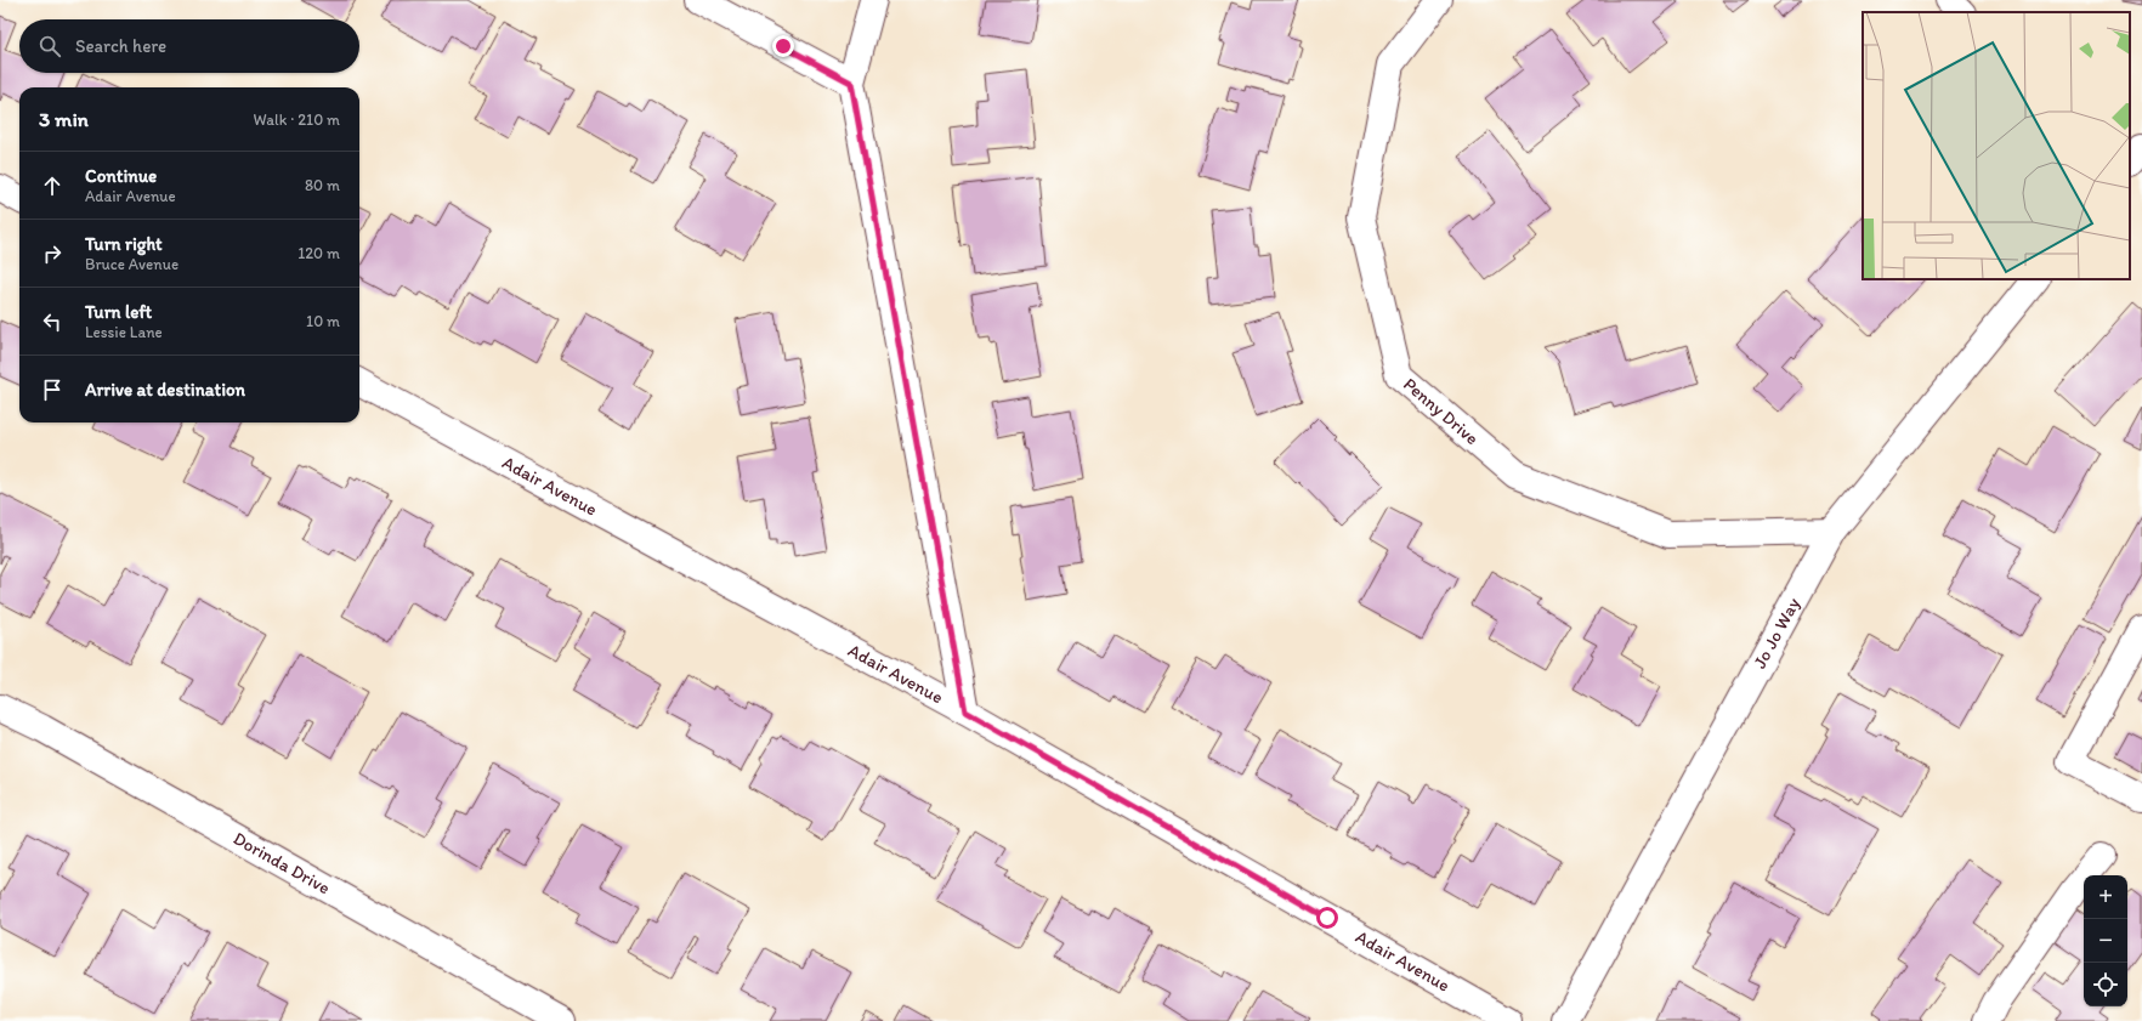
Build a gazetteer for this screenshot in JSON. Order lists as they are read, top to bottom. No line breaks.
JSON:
{"streets":{"street":["Penny Drive","Adair Avenue","Jo Jo Way","Dorinda Drive"]},"crossings":[["Penny Drive","Jo Jo Way"]],"page":{"search":"Search here","heading":["3 min","Walk · 210 m"],"list":[["Continue","Adair Avenue","80 m"],["Turn right","Bruce Avenue","120 m"],["Turn left","Lessie Lane","10 m"],"Arrive at destination"],"map_buttons":["+","−"]}}
